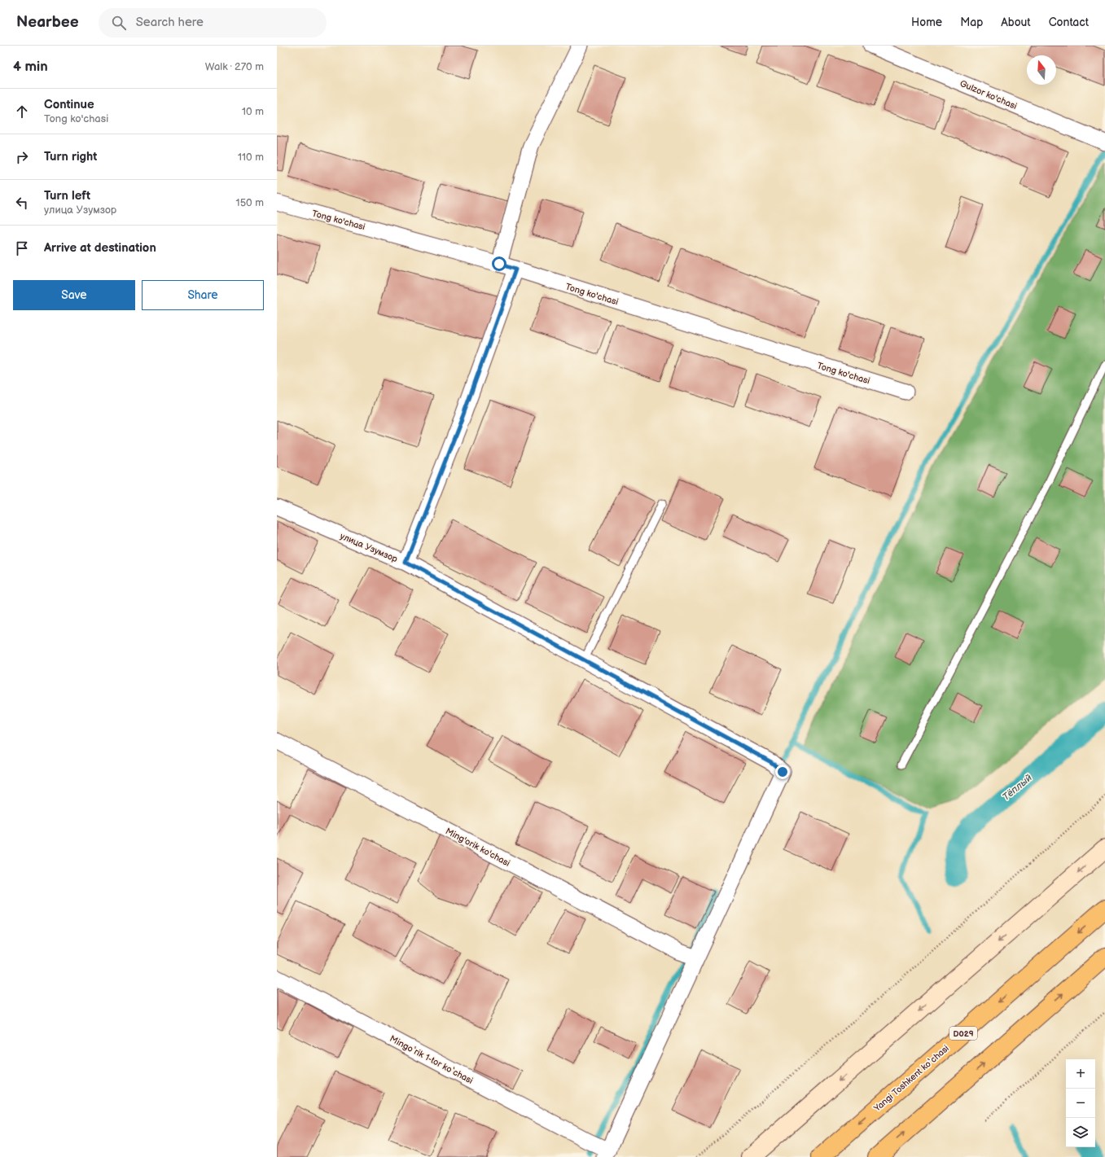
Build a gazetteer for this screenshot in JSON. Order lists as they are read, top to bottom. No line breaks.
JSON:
{"streets":{"highway":["D029","Yangi Toshkent ko‘chasi"],"street":["Gulzor ko'chasi","Tong ko'chasi","улица Узумзор","Ming'orik ko'chasi","Mingo‘rik 1-tor ko‘chasi"]},"crossings":[["улица Узумзор","Ming'orik ko'chasi"]],"water":["Тёплый"],"north":"top","page":{"header":"Nearbee","search":"Search here","nav":["Home","Map","About","Contact"],"heading":["4 min","Walk · 270 m"],"list":[["Continue","Tong ko'chasi","10 m"],["Turn right","110 m"],["Turn left","улица Узумзор","150 m"],"Arrive at destination"],"buttons":["Save","Share"],"map_buttons":["+","−"]}}
